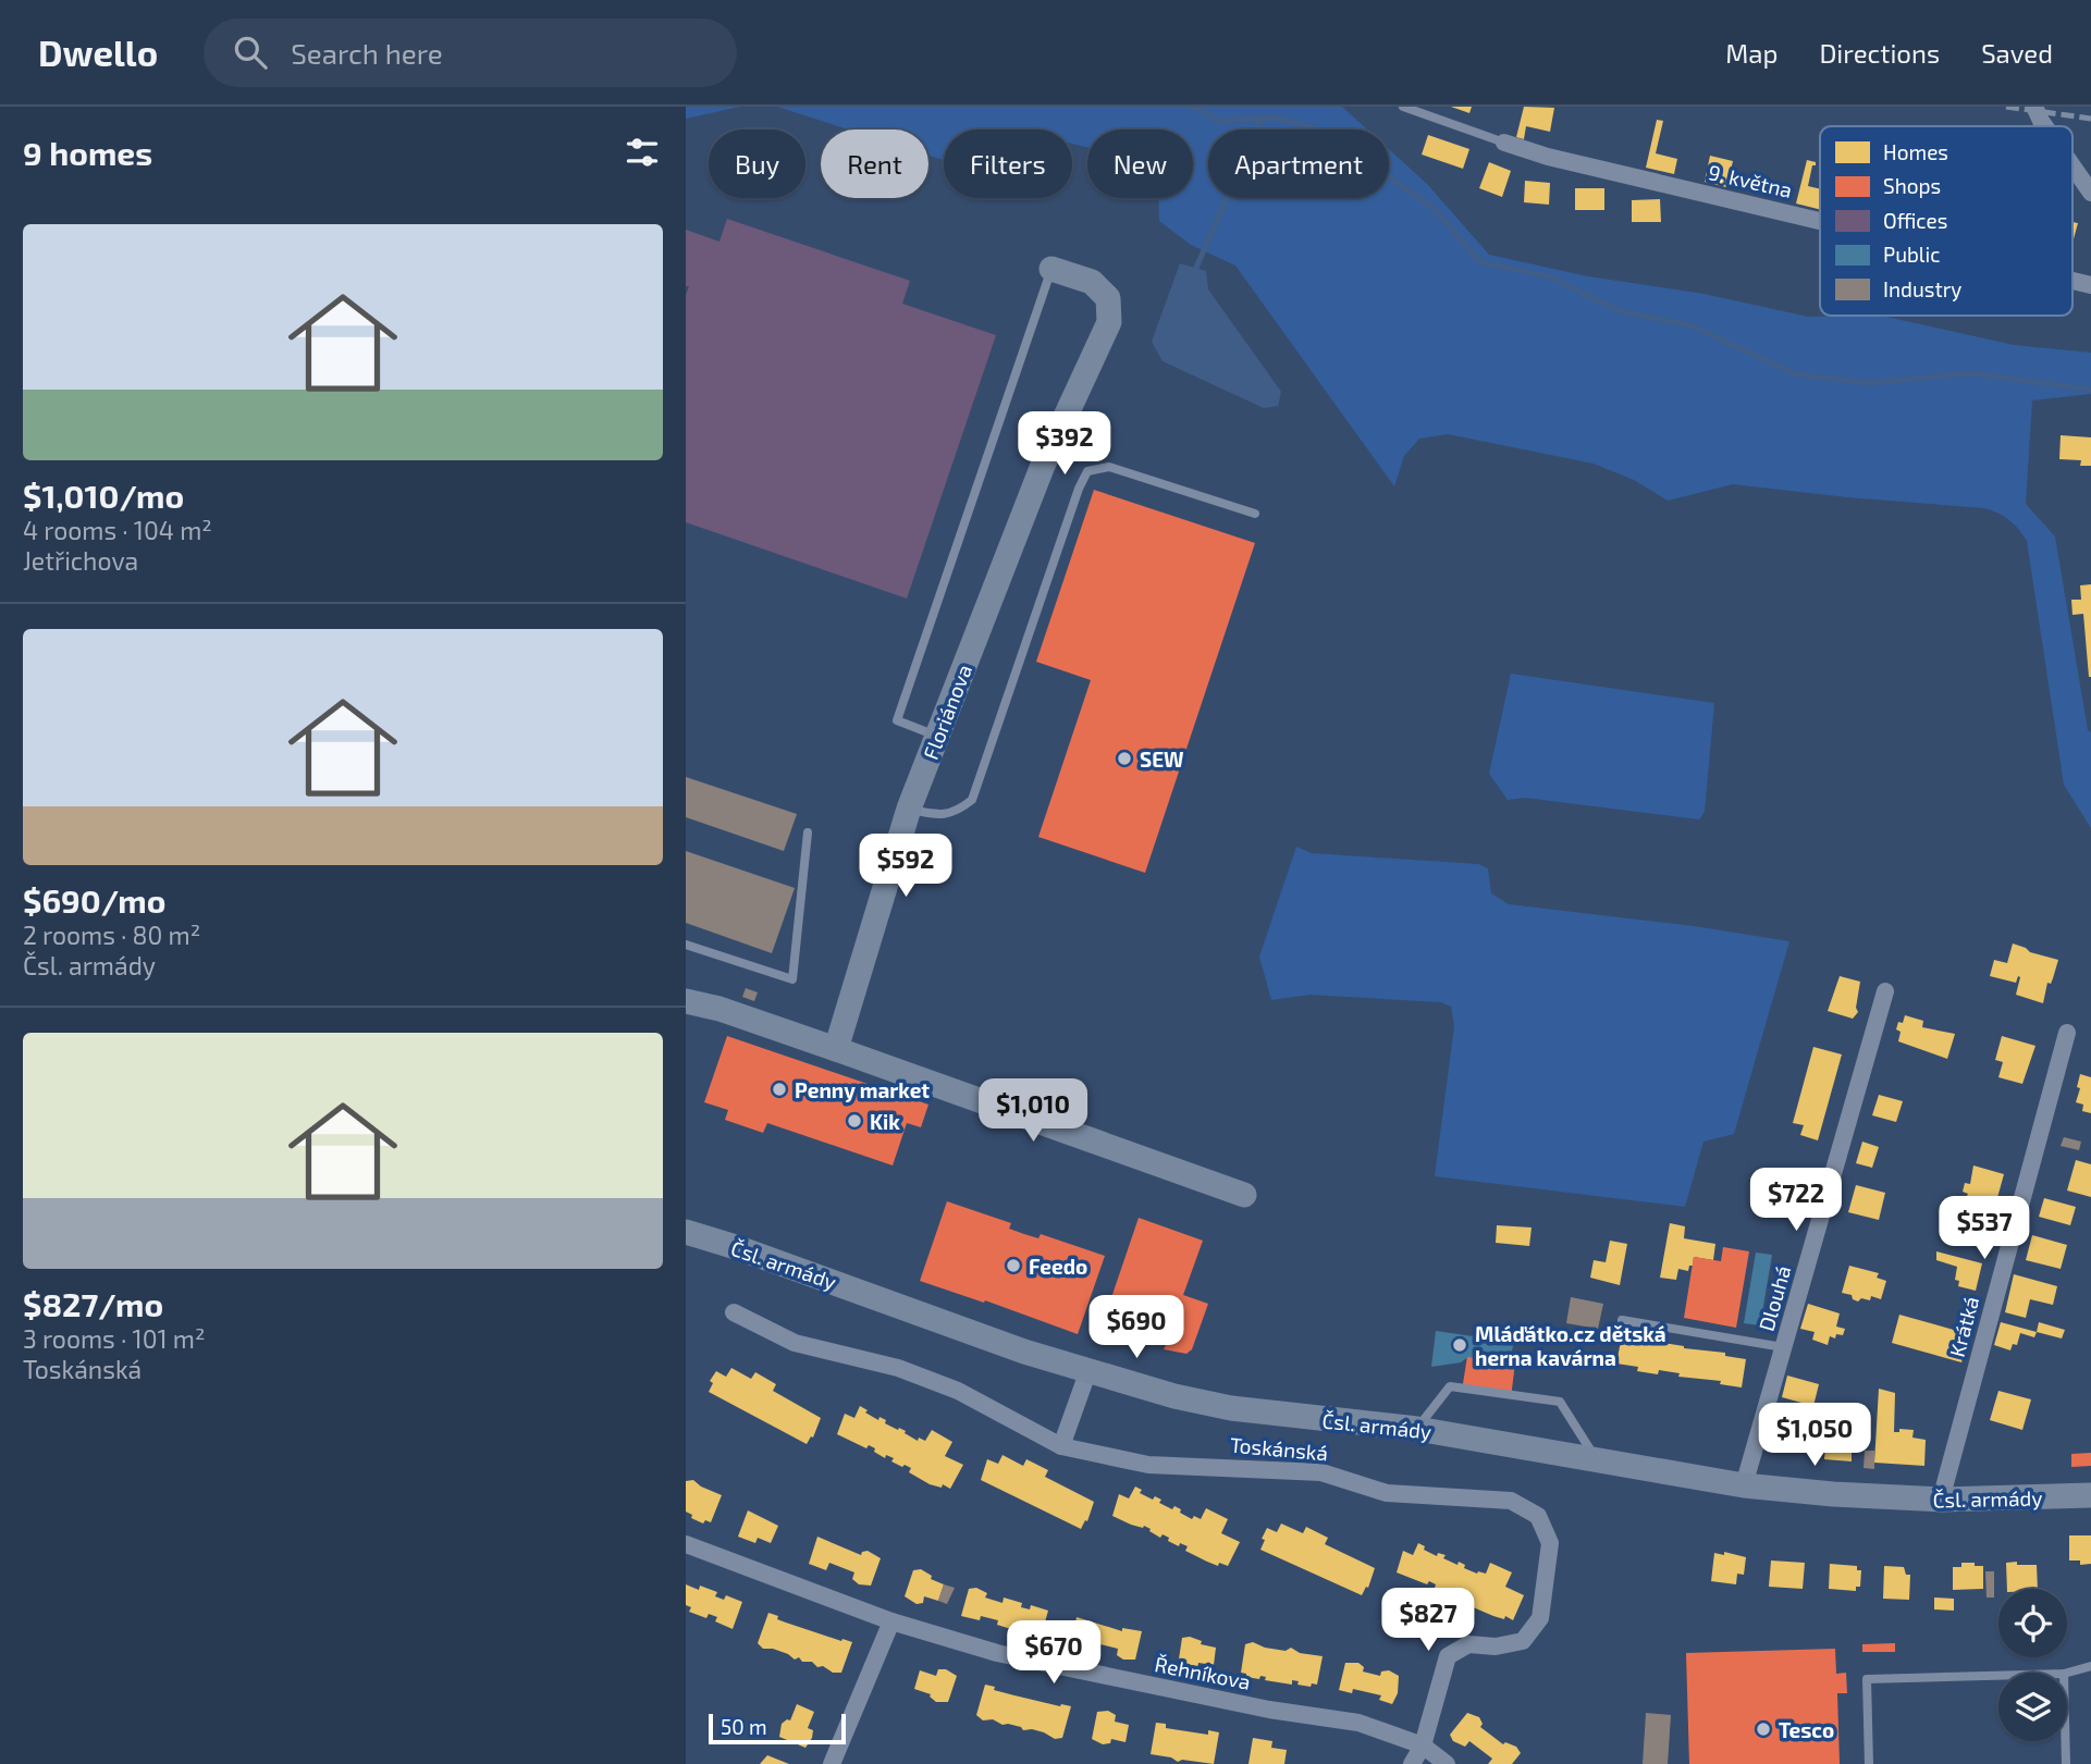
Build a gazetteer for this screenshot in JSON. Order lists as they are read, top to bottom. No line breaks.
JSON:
{"streets":{"street":["9. května","Floriánova","Čsl. armády","Dlouhá","Krátká","Toskánská","Řehníkova"]},"crossings":[["Čsl. armády","Dlouhá"],["Čsl. armády","Krátká"],["Toskánská","Řehníkova"]],"places":["SEW","Penny market","Kik","Feedo","Mláďátko.cz dětská herna kavárna","Tesco"],"legend":["Homes","Shops","Offices","Public","Industry"],"scale_bar":"50 m","page":{"header":"Dwello","search":"Search here","nav":["Map","Directions","Saved"],"heading":"9 homes","chip":["Buy","Rent","Filters","New","Apartment"],"list":[{"name":"$1,010/mo","note":"4 rooms · 104 m² · Jetřichova"},{"name":"$690/mo","note":"2 rooms · 80 m² · Čsl. armády"},{"name":"$827/mo","note":"3 rooms · 101 m² · Toskánská"}],"price":["$392","$592","$1,010","$722","$537","$690","$1,050","$827","$670"],"scale":"50 m"}}
